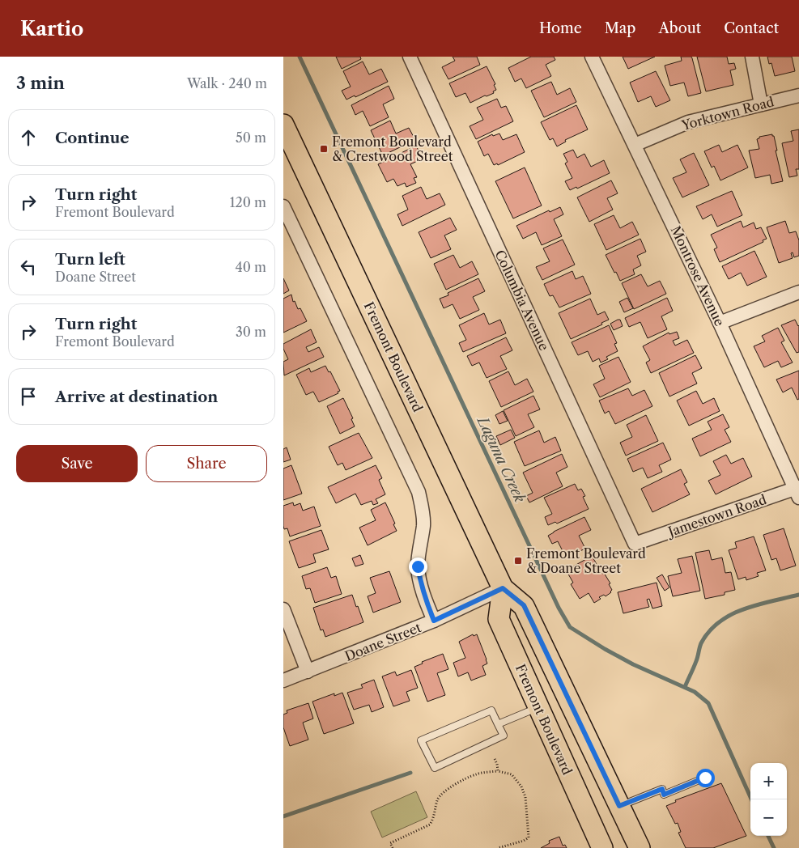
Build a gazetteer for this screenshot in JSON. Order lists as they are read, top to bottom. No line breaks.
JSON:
{"streets":{"main road":["Fremont Boulevard"],"street":["Yorktown Road","Montrose Avenue","Columbia Avenue","Jamestown Road","Doane Street"]},"crossings":[["Yorktown Road","Montrose Avenue"],["Montrose Avenue","Jamestown Road"],["Columbia Avenue","Jamestown Road"],["Fremont Boulevard","Doane Street"]],"water":["Laguna Creek"],"places":{"transit":["Fremont Boulevard & Crestwood Street","Fremont Boulevard & Doane Street"]},"page":{"header":"Kartio","nav":["Home","Map","About","Contact"],"heading":["3 min","Walk · 240 m"],"list":[["Continue","50 m"],["Turn right","Fremont Boulevard","120 m"],["Turn left","Doane Street","40 m"],["Turn right","Fremont Boulevard","30 m"],"Arrive at destination"],"buttons":["Save","Share"],"map_buttons":["+","−"]}}
